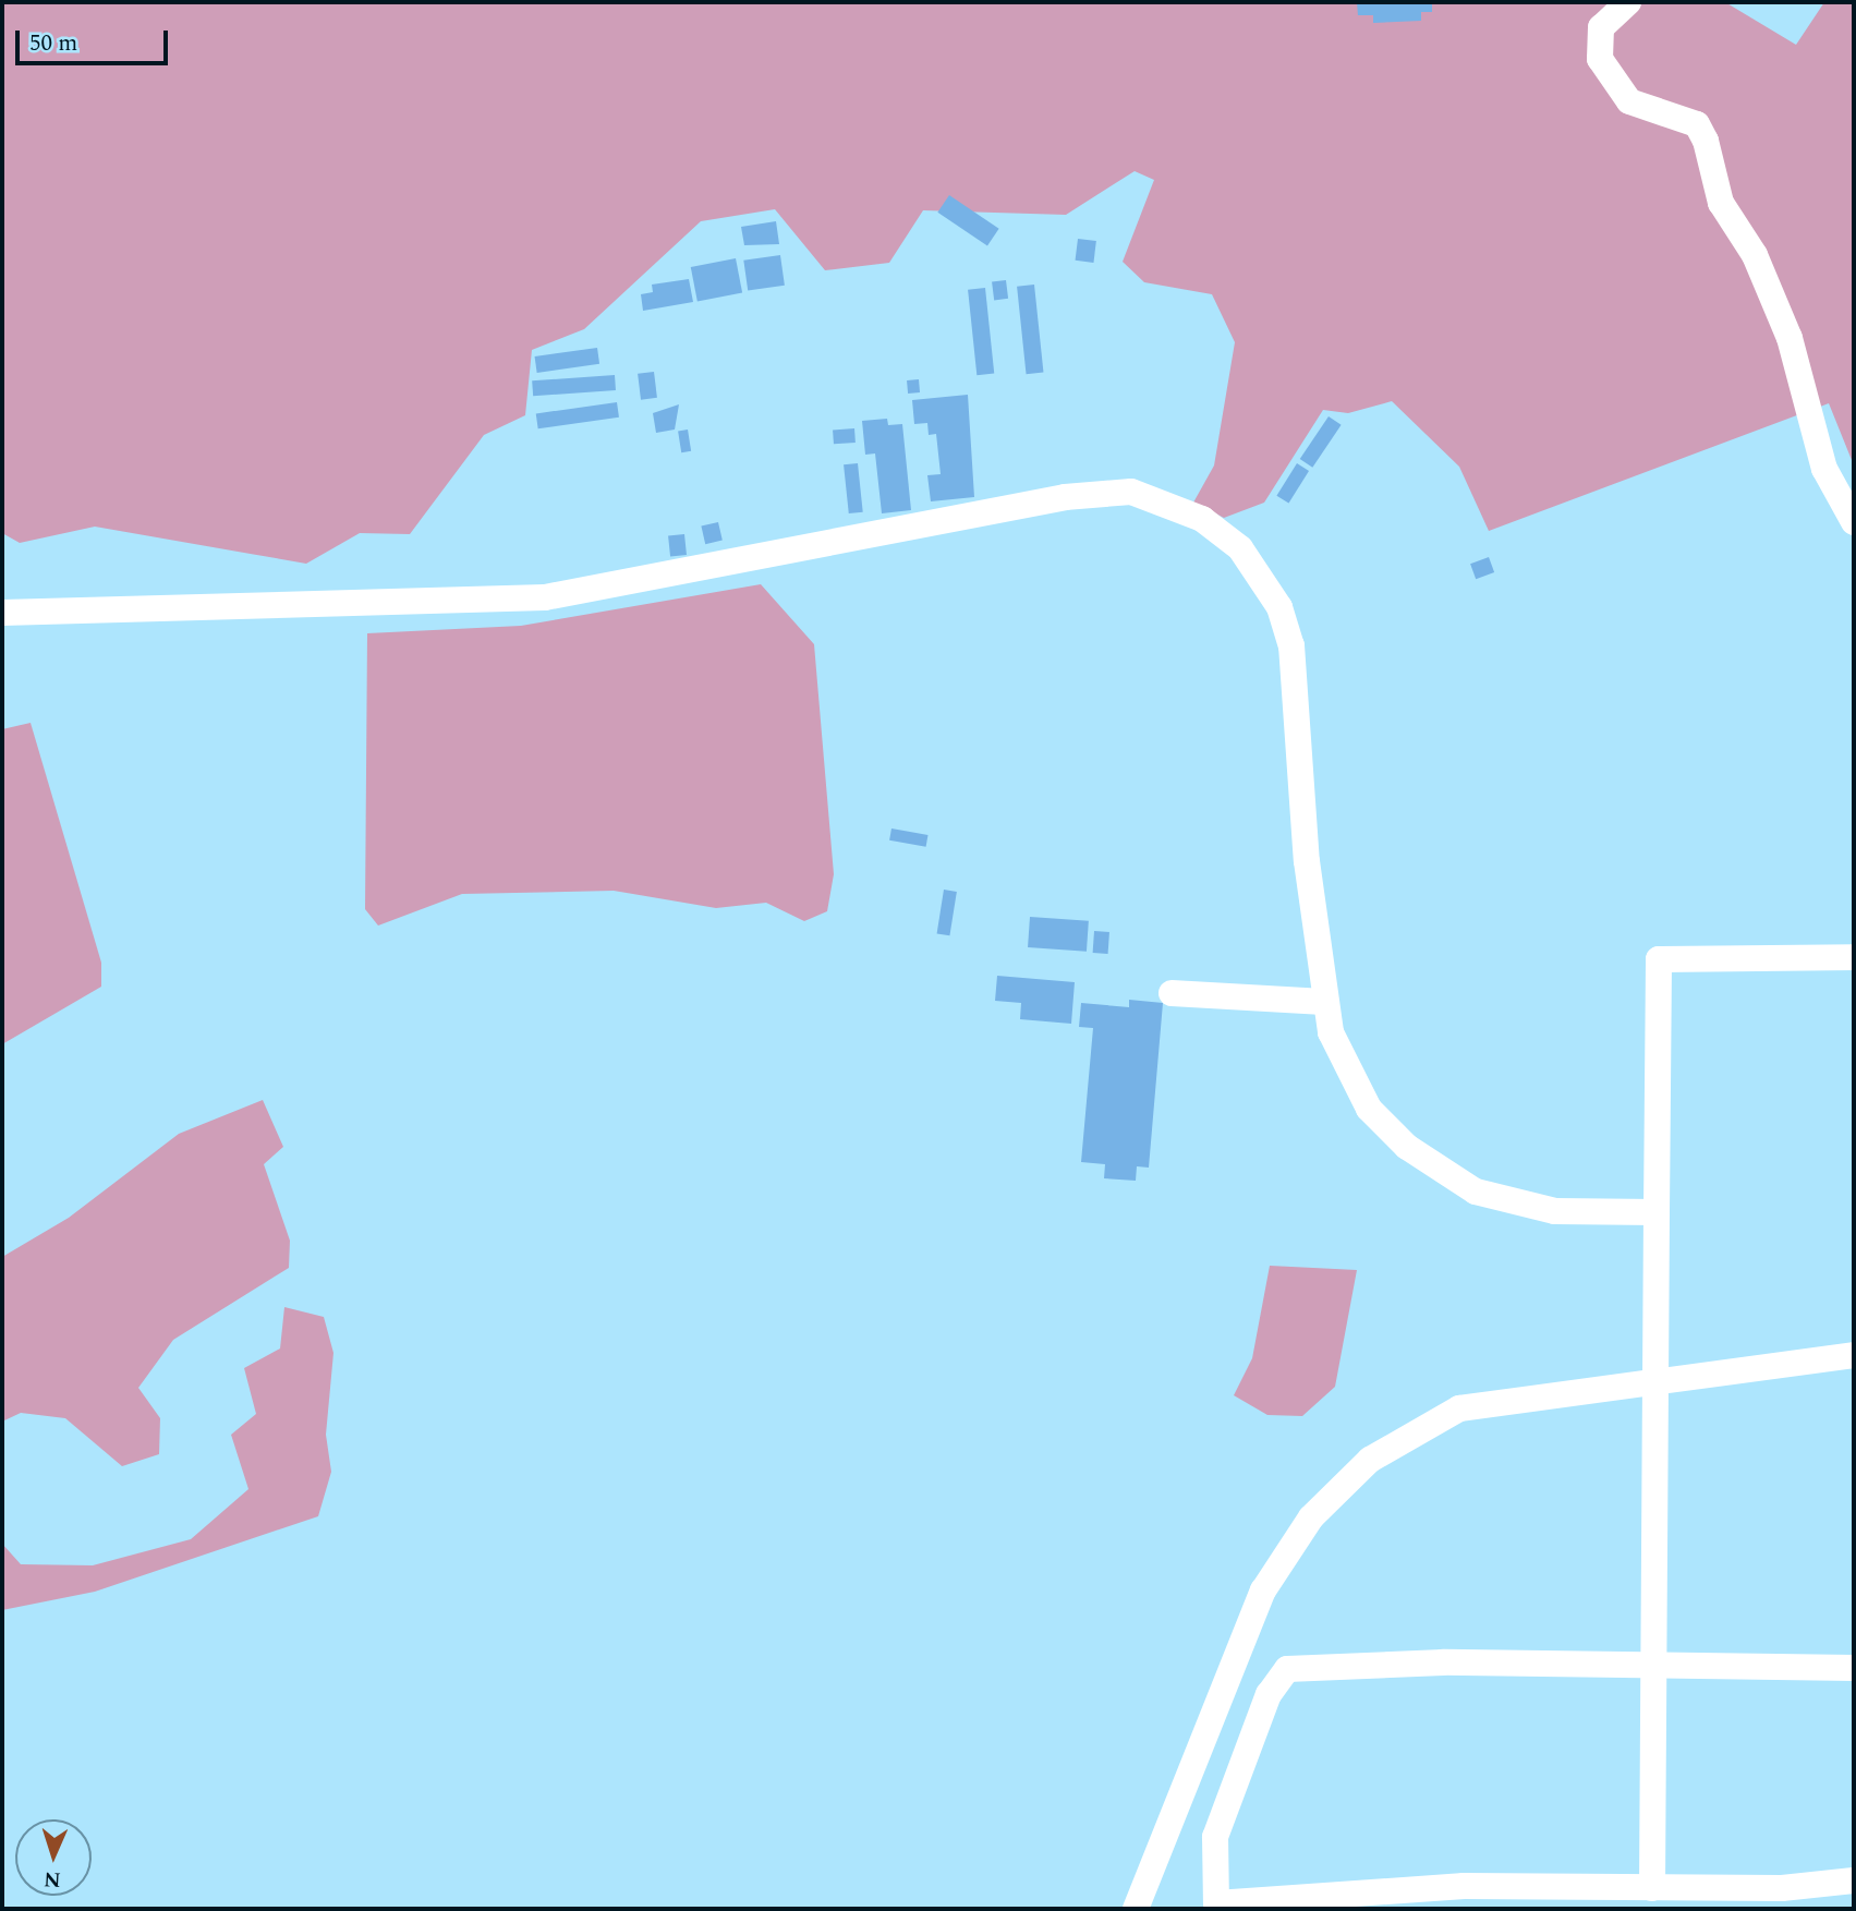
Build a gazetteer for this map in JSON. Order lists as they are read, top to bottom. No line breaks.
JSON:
{"scale_bar":"50 m","north":"bottom"}
